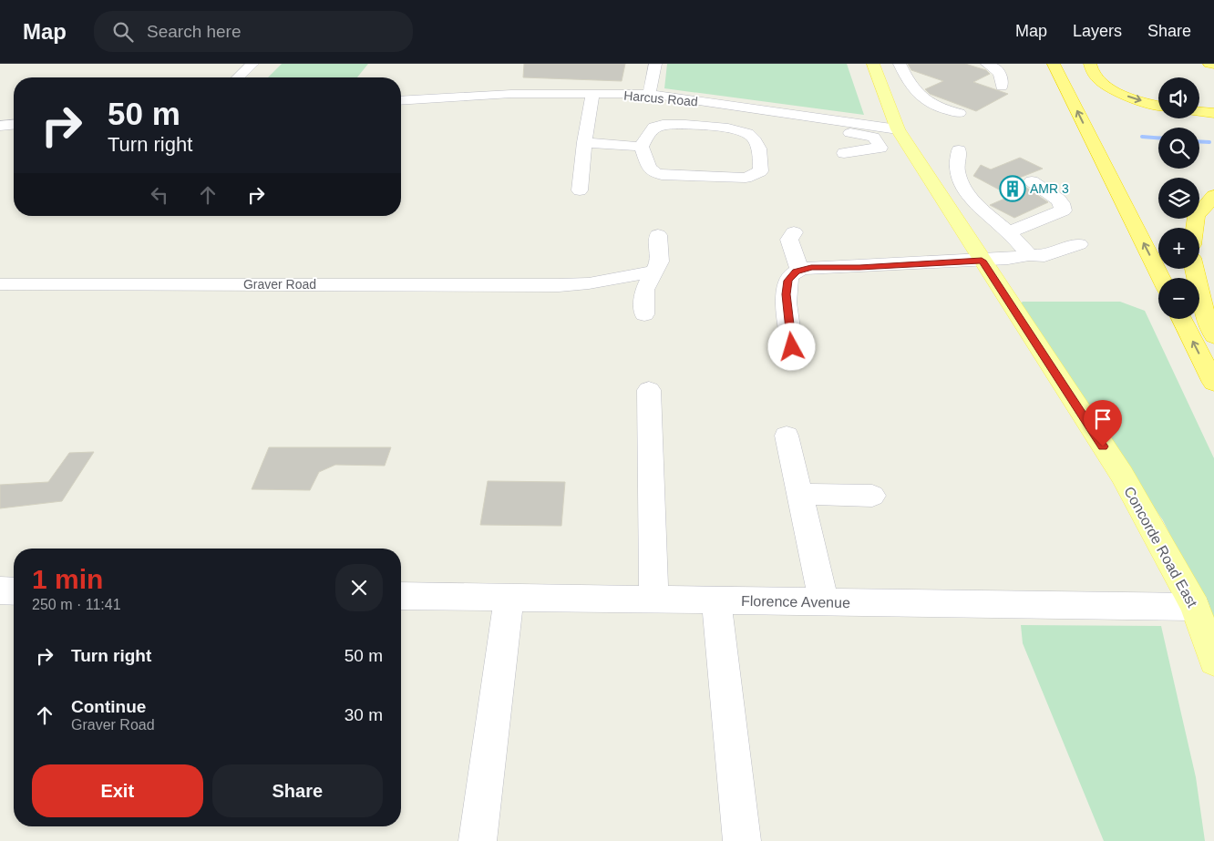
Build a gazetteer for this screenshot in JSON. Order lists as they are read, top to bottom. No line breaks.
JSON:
{"streets":{"main road":["Concorde Road East"],"street":["Harcus Road","Graver Road","Florence Avenue"]},"crossings":[["Harcus Road","Concorde Road East"],["Concorde Road East","Florence Avenue"]],"places":{"building":["AMR 3"]},"page":{"header":"Map","search":"Search here","nav":["Map","Layers","Share"],"map_buttons":["+","−"],"turn":["50 m","Turn right"],"heading":["1 min","250 m · 11:41"],"list":[{"name":"Turn right","value":"50 m"},{"name":"Continue","note":"Graver Road","value":"30 m"}],"buttons":["Exit","Share"]}}
